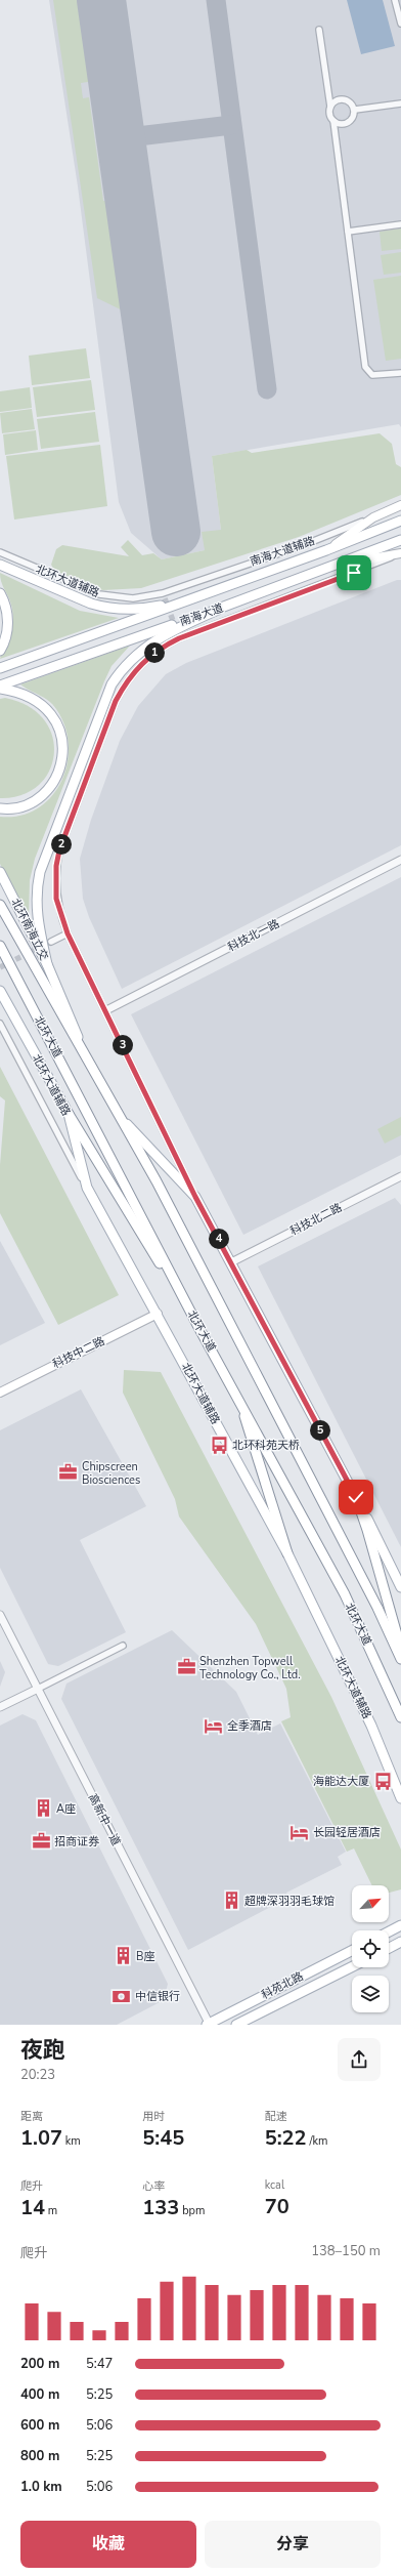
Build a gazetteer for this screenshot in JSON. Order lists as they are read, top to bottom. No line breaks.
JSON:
{"streets":{"main road":["南海大道辅路","北环大道辅路","南海大道","北环南海立交","北环大道","科技中二路","科苑北路"],"street":["科技北一路","科技北二路","高新中一道"]},"crossings":[["南海大道辅路","北环大道辅路"],["南海大道辅路","南海大道"],["北环大道辅路","科技中二路"],["高新中一道","科苑北路"]],"places":{"bus stop":["北环科苑天桥","海能达大厦"],"office":["Chipscreen Biosciences","Shenzhen Topwell Technology Co., Ltd.","招商证券"],"hotel":["全季酒店","长园轻居酒店"],"building":["A座","超牌深羽羽毛球馆","B座"],"bank":["中信银行"]},"north":"top right","page":{"pins":["1","2","3","4","5"],"heading":["夜跑","20:23"],"stats":[["距离","1.07 km"],["用时","5:45"],["配速","5:22 /km"],["爬升","14 m"],["心率","133 bpm"],["kcal","70"]],"chart":["爬升","138–150 m"],"list":[{"name":"200 m","note":"5:47"},{"name":"400 m","note":"5:25"},{"name":"600 m","note":"5:06"},{"name":"800 m","note":"5:25"},{"name":"1.0 km","note":"5:06"}],"buttons":["收藏","分享"]}}
